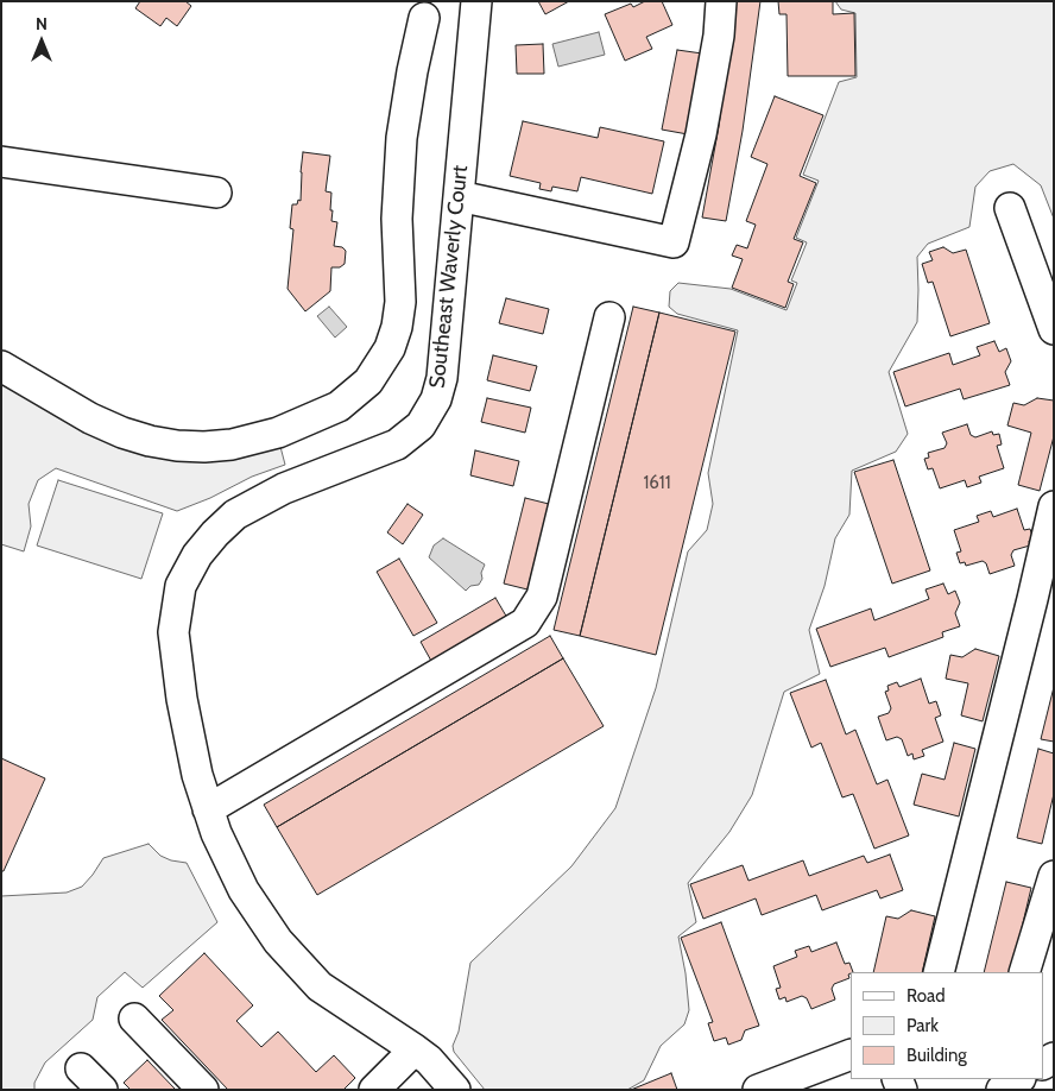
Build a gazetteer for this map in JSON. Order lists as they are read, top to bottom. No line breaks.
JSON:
{"streets":{"street":["Southeast Waverly Court"]},"house_numbers":["1611"],"legend":["Road","Park","Building"],"north":"top"}
